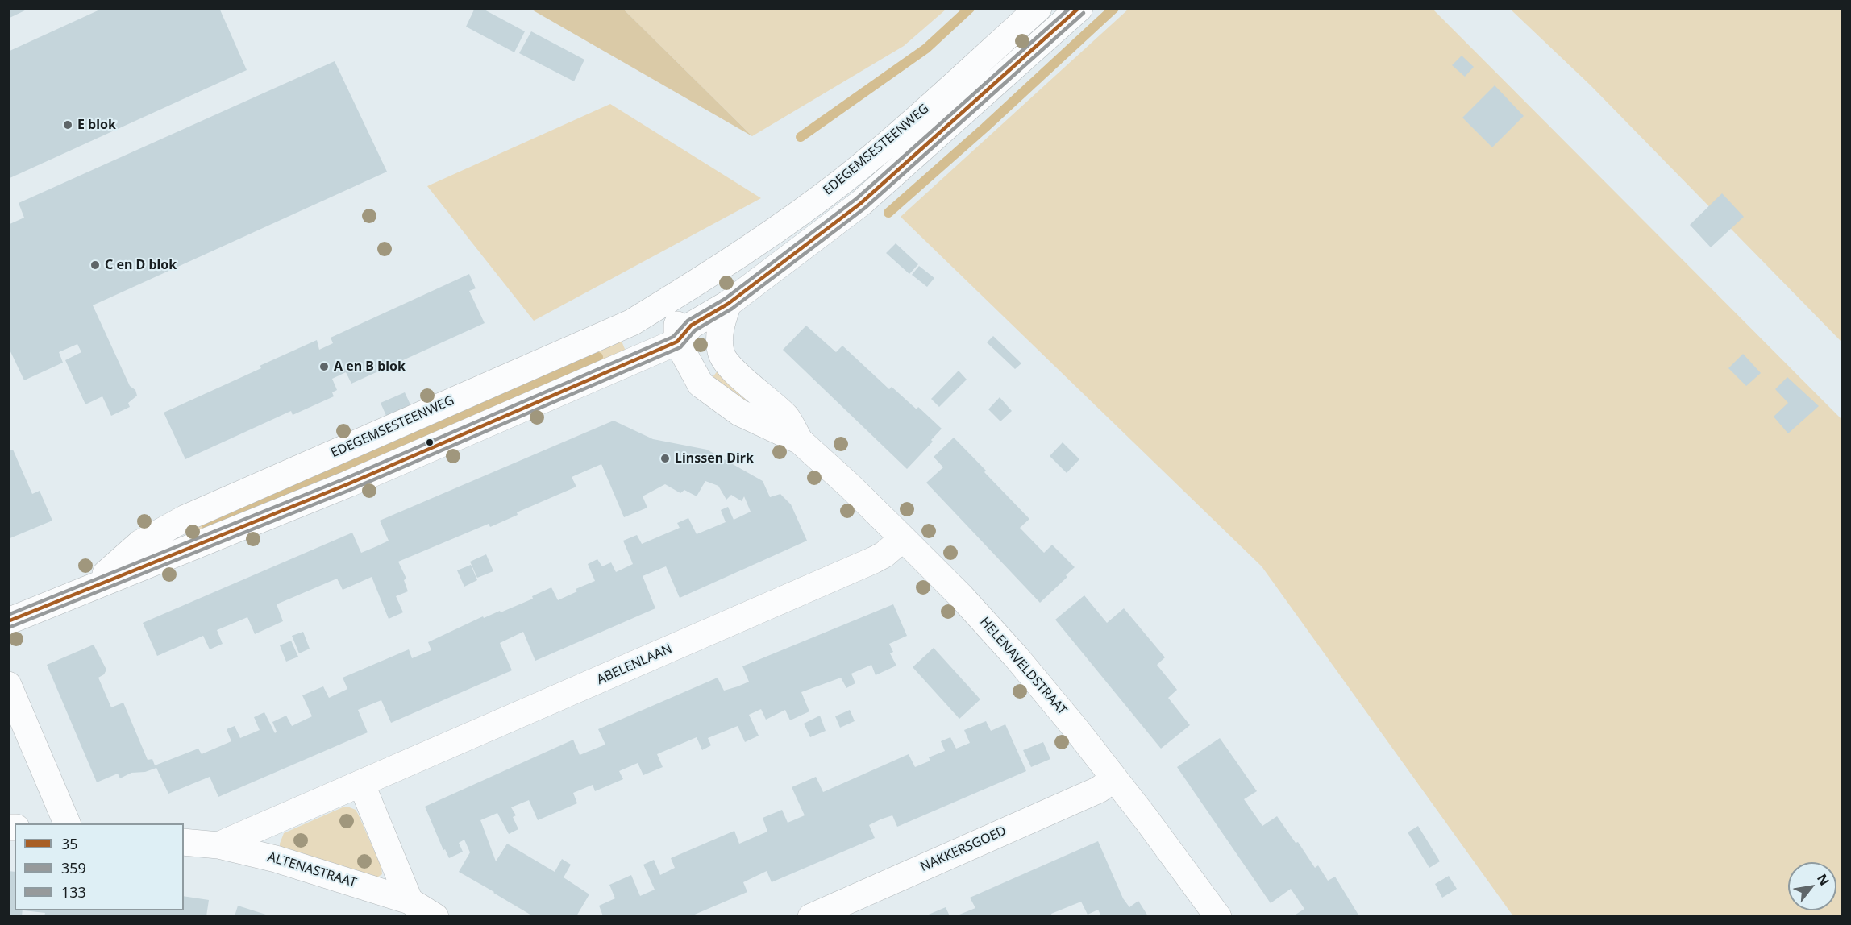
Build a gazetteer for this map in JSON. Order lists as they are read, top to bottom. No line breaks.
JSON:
{"streets":{"street":["EDEGEMSESTEENWEG","ABELENLAAN","HELENAVELDSTRAAT","NAKKERSGOED","ALTENASTRAAT"]},"crossings":[["EDEGEMSESTEENWEG","HELENAVELDSTRAAT"],["ABELENLAAN","HELENAVELDSTRAAT"],["ABELENLAAN","ALTENASTRAAT"],["HELENAVELDSTRAAT","NAKKERSGOED"]],"places":["E blok","C en D blok","A en B blok","Linssen Dirk"],"lines":["transit line 35","transit line 133","transit line 359"],"legend":["35","359","133"],"north":"top right"}
